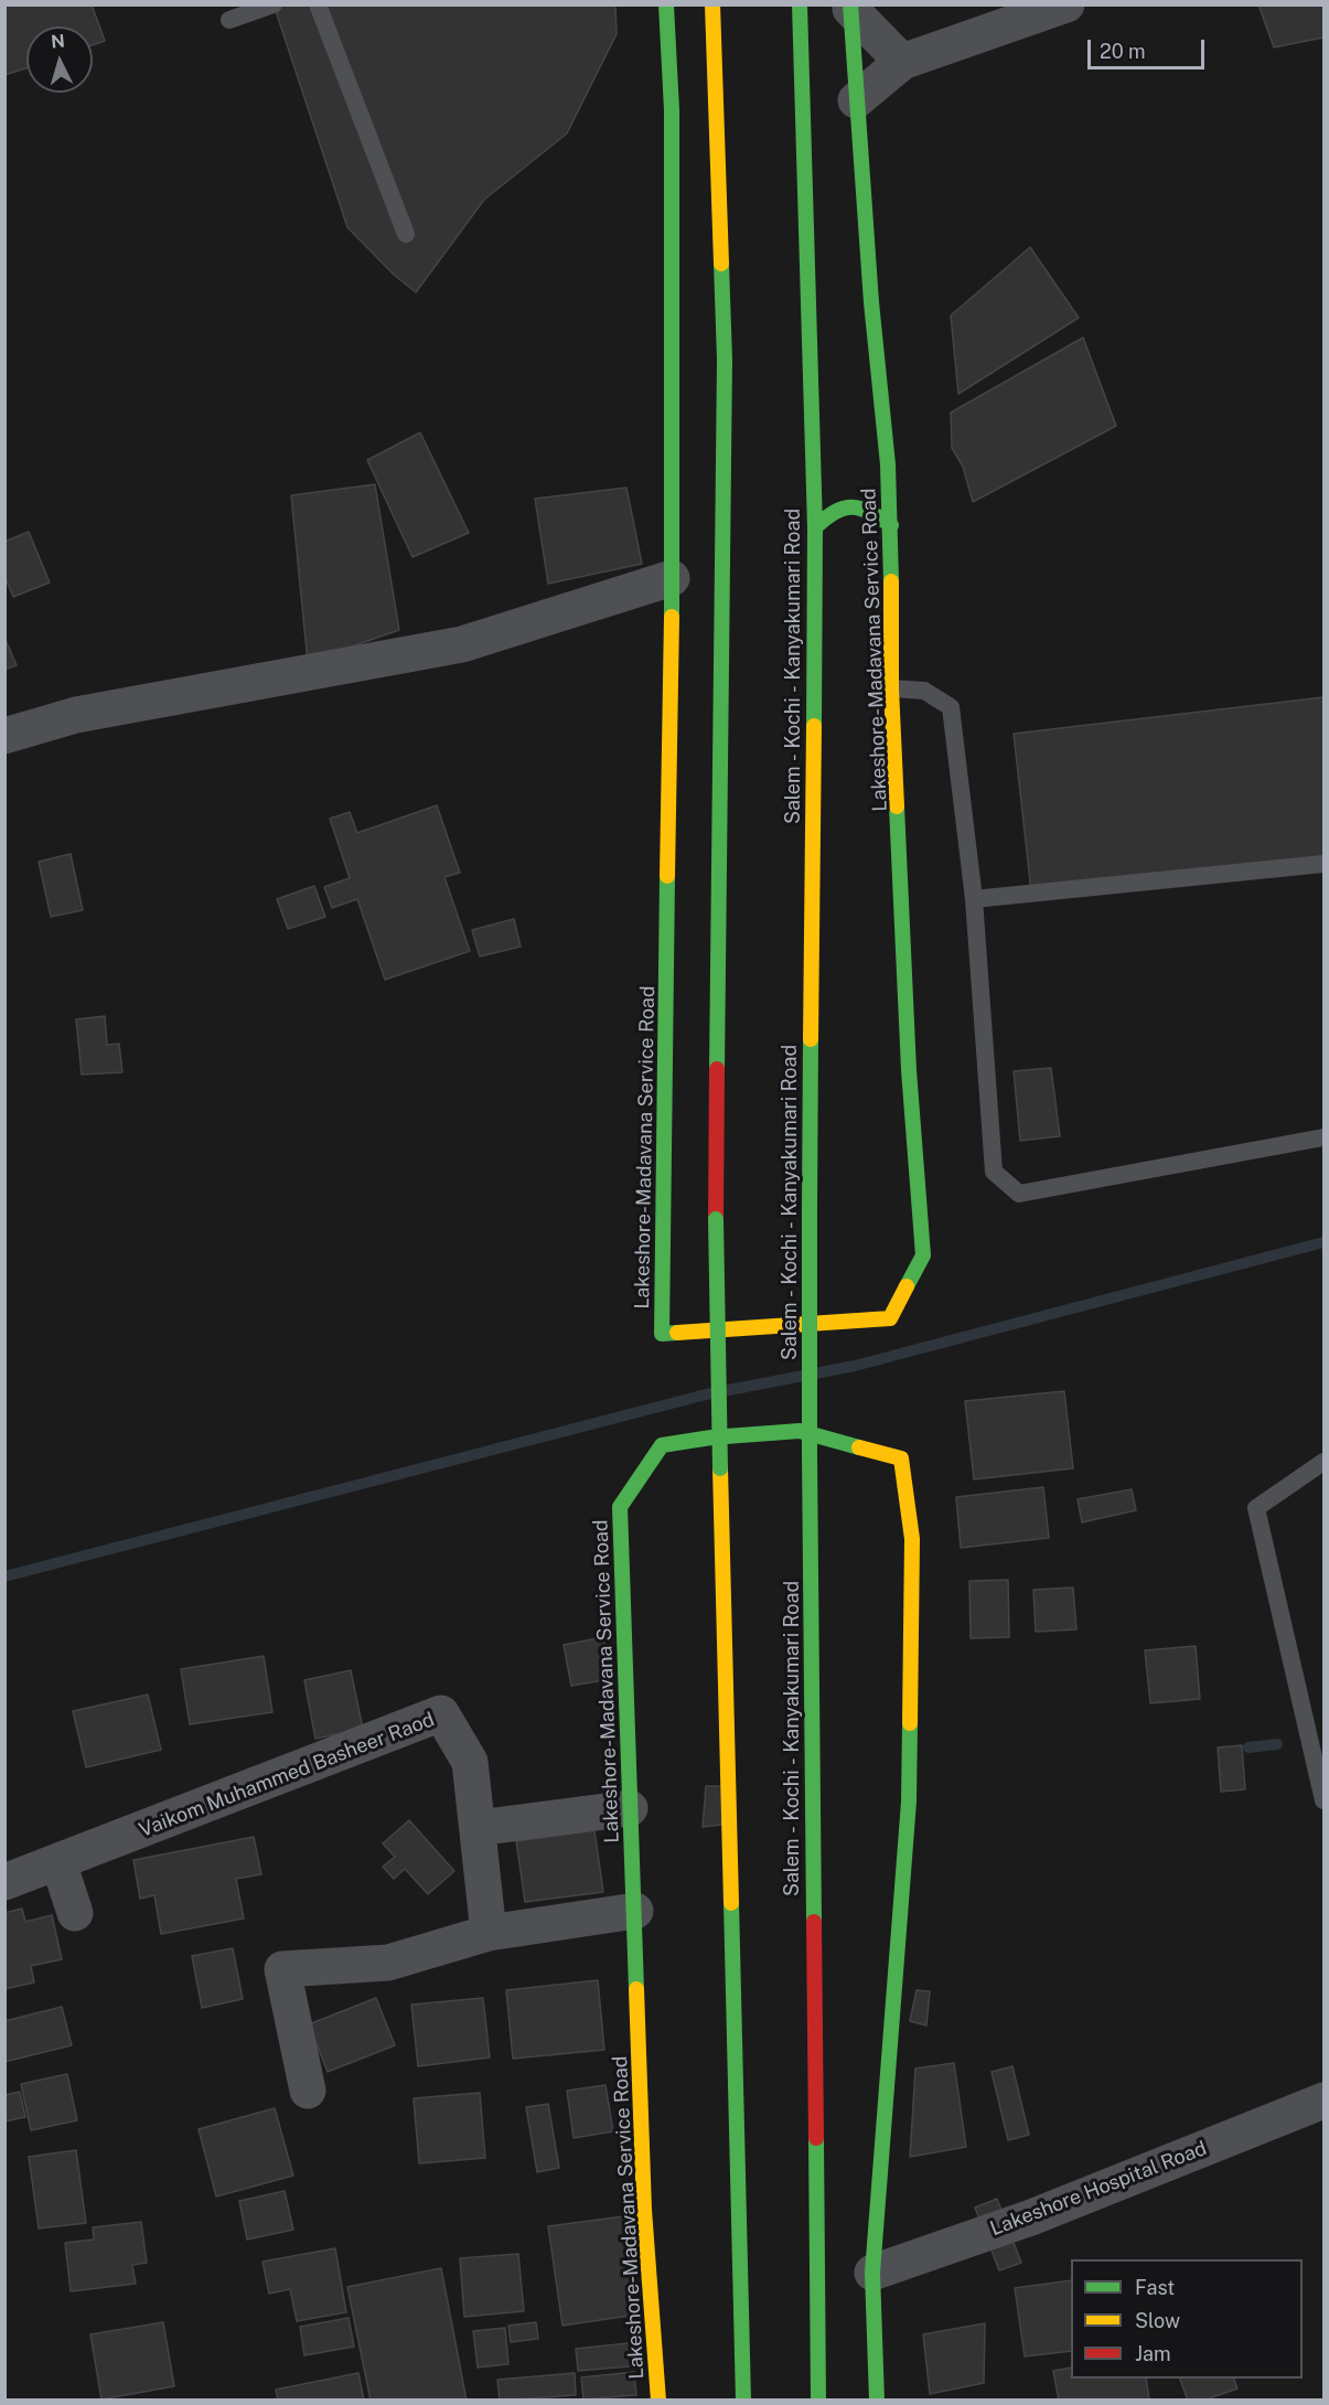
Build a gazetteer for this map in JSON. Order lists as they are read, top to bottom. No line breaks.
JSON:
{"streets":{"main road":["Lakeshore-Madavana Service Road","Salem - Kochi - Kanyakumari Road"],"street":["Vaikom Muhammed Basheer Raod","Lakeshore Hospital Road"]},"crossings":[["Lakeshore-Madavana Service Road","Lakeshore Hospital Road"]],"legend":["Fast","Slow","Jam"],"scale_bar":"20 m","north":"top"}
